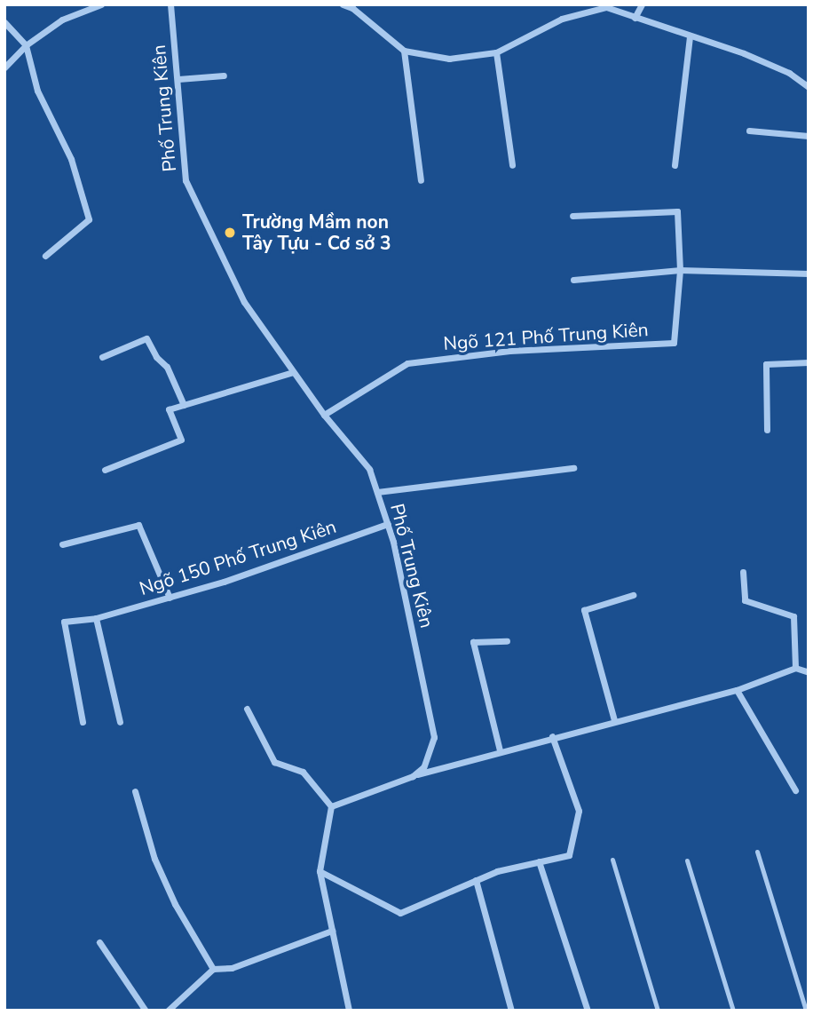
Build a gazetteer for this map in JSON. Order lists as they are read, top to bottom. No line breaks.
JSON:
{"streets":{"street":["Phố Trung Kiên","Ngõ 121 Phố Trung Kiên","Ngõ 150 Phố Trung Kiên"]},"crossings":[["Phố Trung Kiên","Ngõ 121 Phố Trung Kiên"],["Phố Trung Kiên","Ngõ 150 Phố Trung Kiên"]],"places":["Trường Mầm non Tây Tựu - Cơ sở 3"]}
